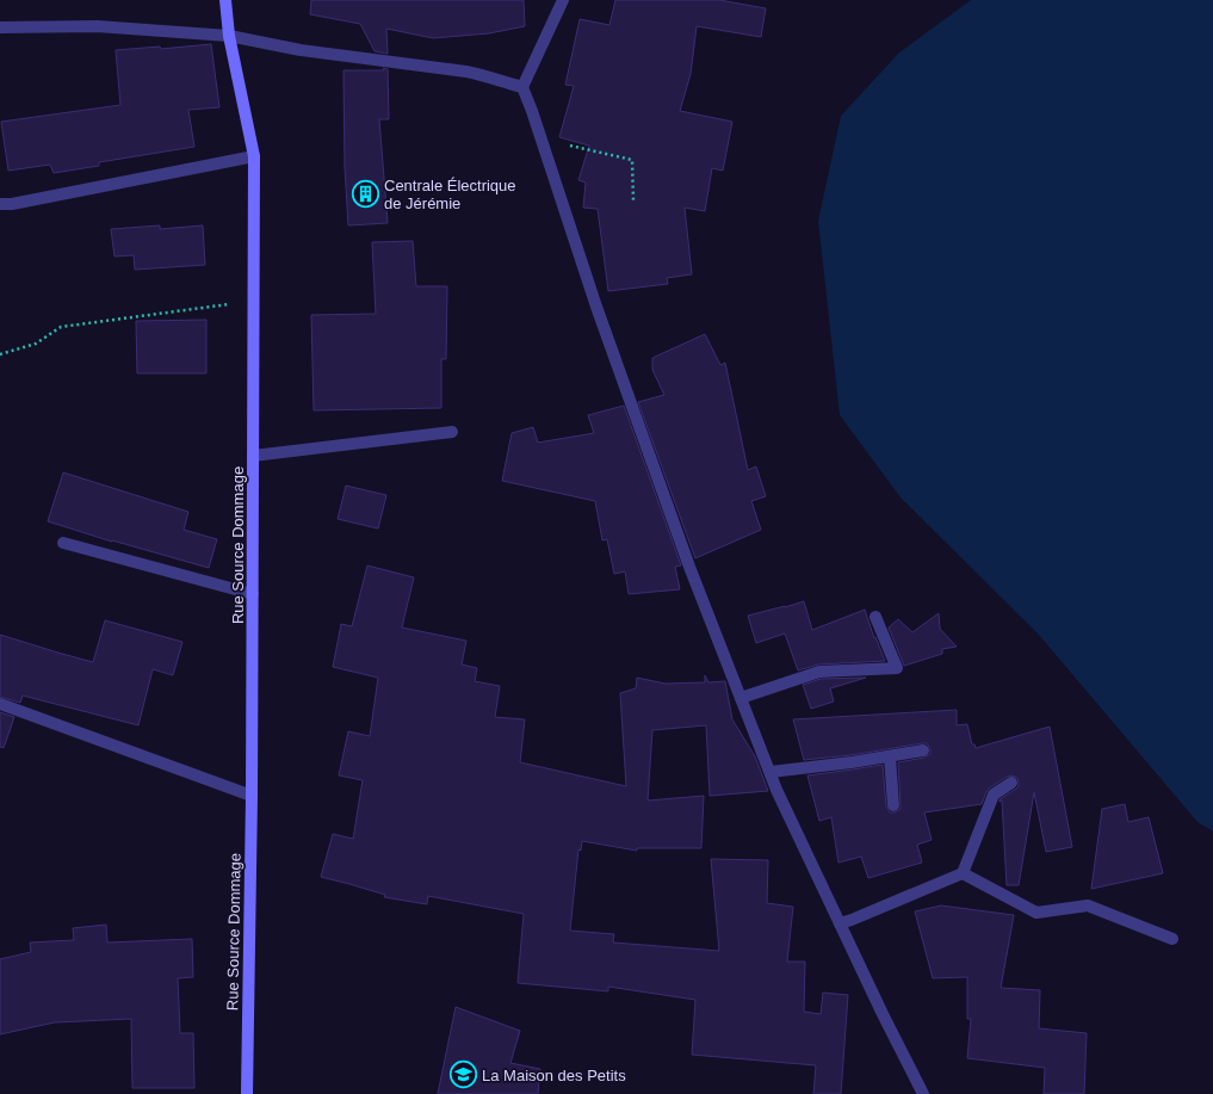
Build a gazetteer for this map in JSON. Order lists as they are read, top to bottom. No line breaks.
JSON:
{"streets":{"main road":["Rue Source Dommage"]},"places":{"building":["Centrale Électrique de Jérémie"],"school or university":["La Maison des Petits"]}}
